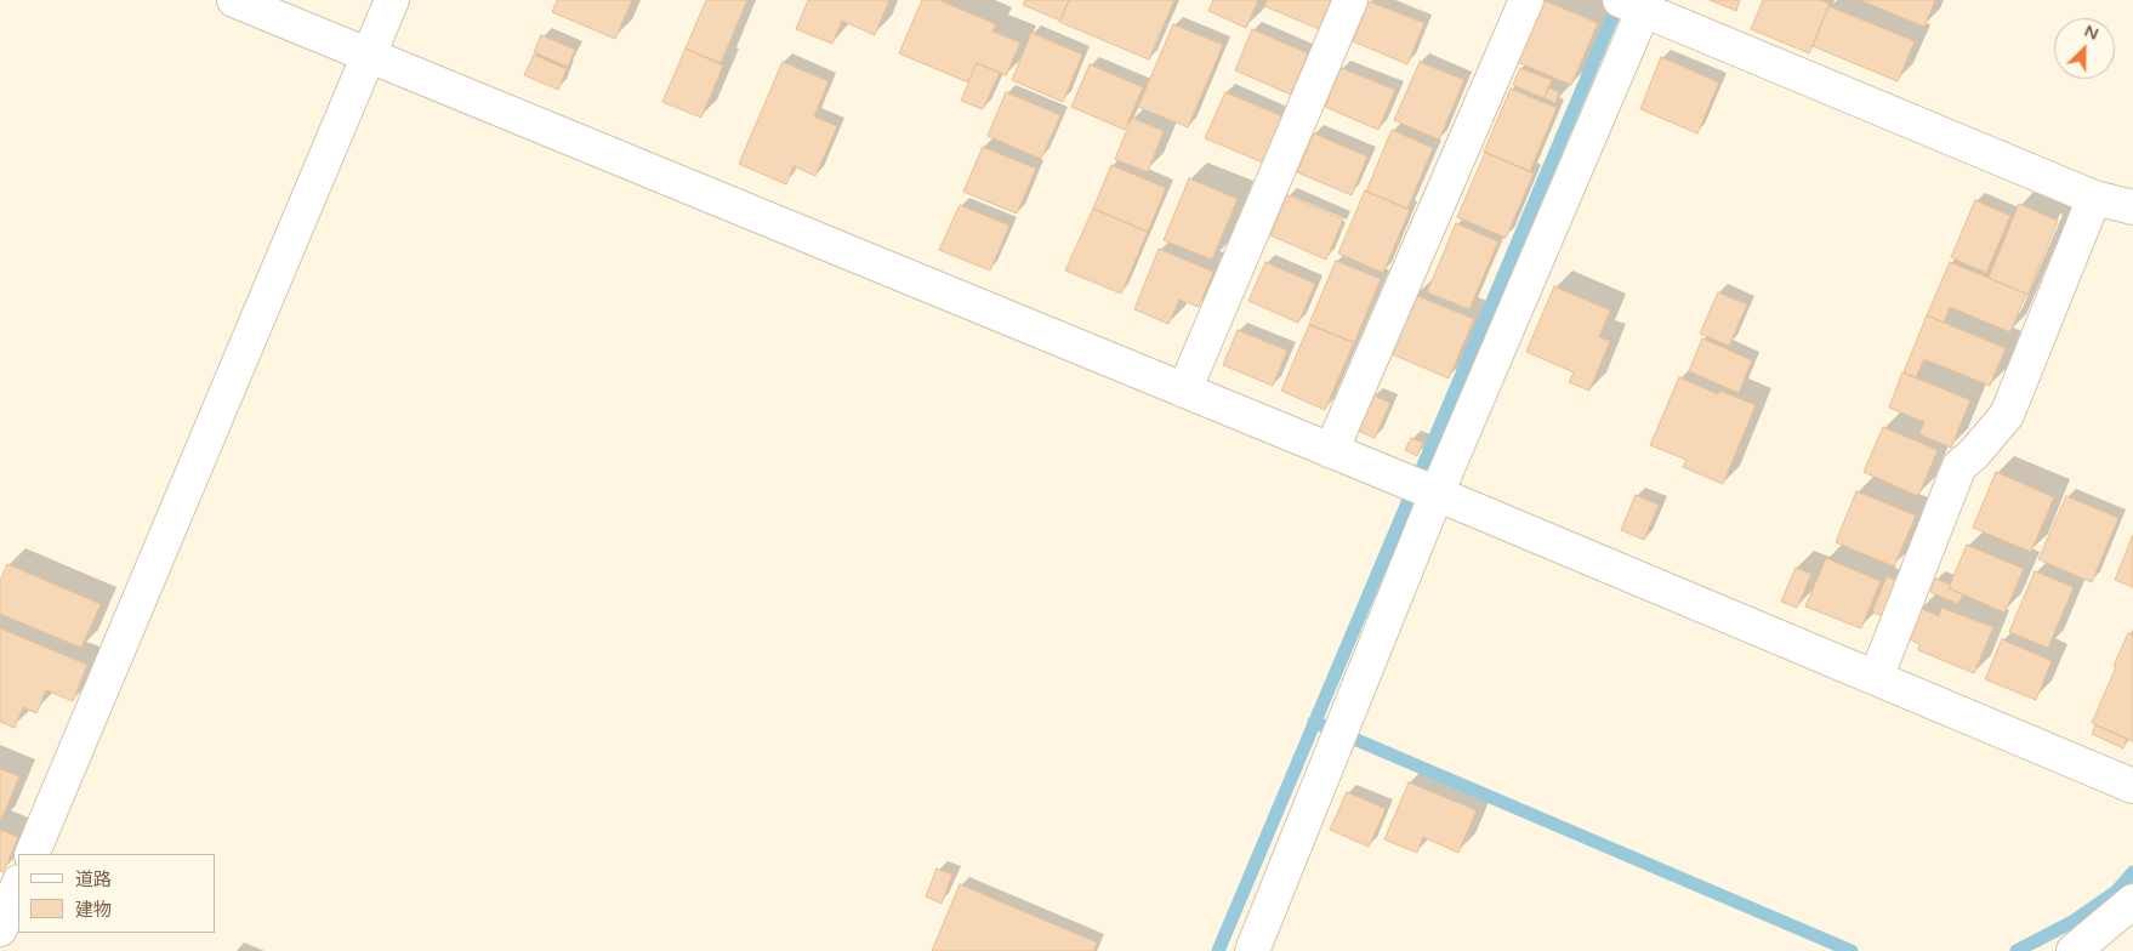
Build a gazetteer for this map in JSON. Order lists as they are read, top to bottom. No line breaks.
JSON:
{"legend":["道路","建物"],"north":"top right"}
